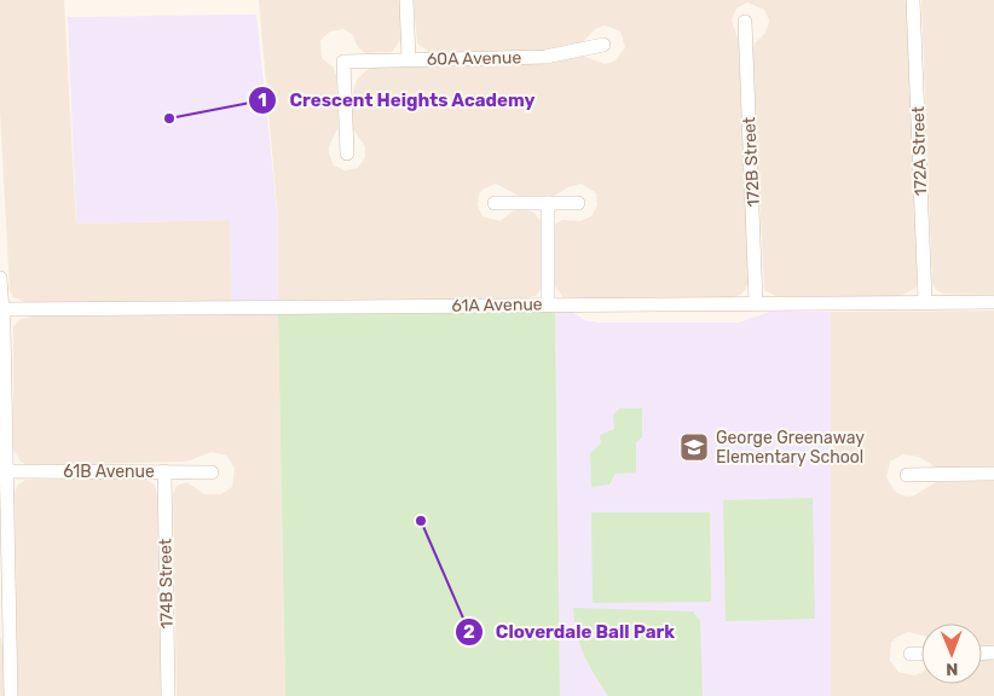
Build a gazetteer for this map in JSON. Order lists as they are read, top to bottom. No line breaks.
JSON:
{"streets":{"street":["60A Avenue","172A Street","172B Street","61A Avenue","61B Avenue","174B Street"]},"crossings":[["172A Street","61A Avenue"],["172B Street","61A Avenue"],["61B Avenue","174B Street"]],"places":{"other":["Crescent Heights Academy","Cloverdale Ball Park"],"school or university":["George Greenaway Elementary School"]},"north":"bottom"}
